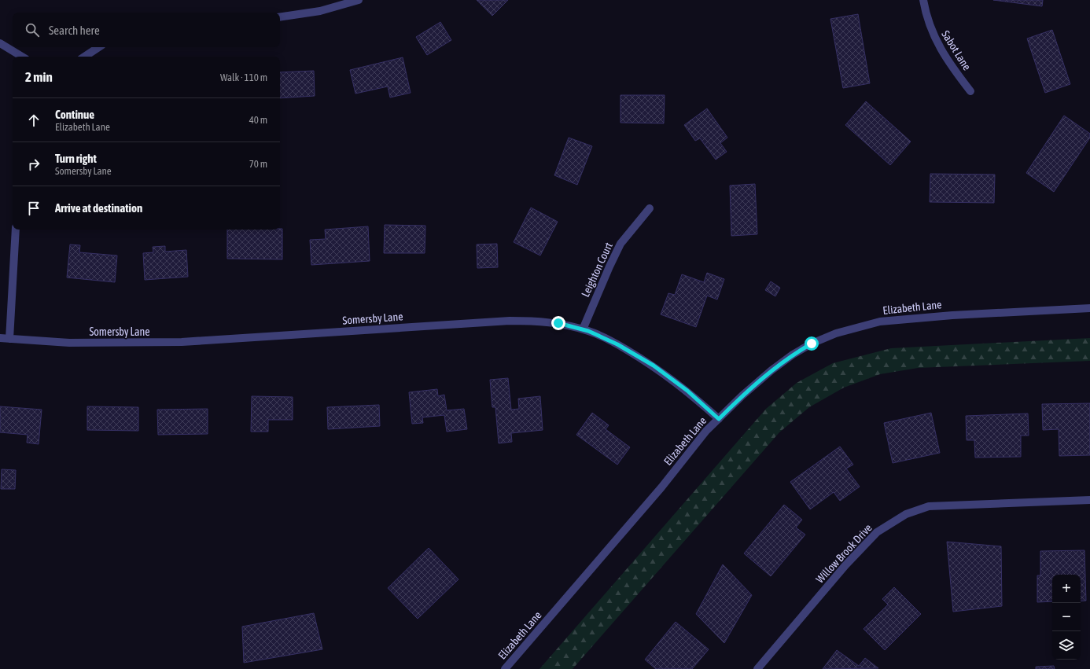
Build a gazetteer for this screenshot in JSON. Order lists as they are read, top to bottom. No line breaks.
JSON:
{"streets":{"street":["Sabot Lane","Leighton Court","Elizabeth Lane","Somersby Lane","Willow Brook Drive"]},"crossings":[["Leighton Court","Somersby Lane"],["Elizabeth Lane","Somersby Lane"]],"page":{"search":"Search here","heading":["2 min","Walk · 110 m"],"list":[["Continue","Elizabeth Lane","40 m"],["Turn right","Somersby Lane","70 m"],"Arrive at destination"],"map_buttons":["+","−"]}}
